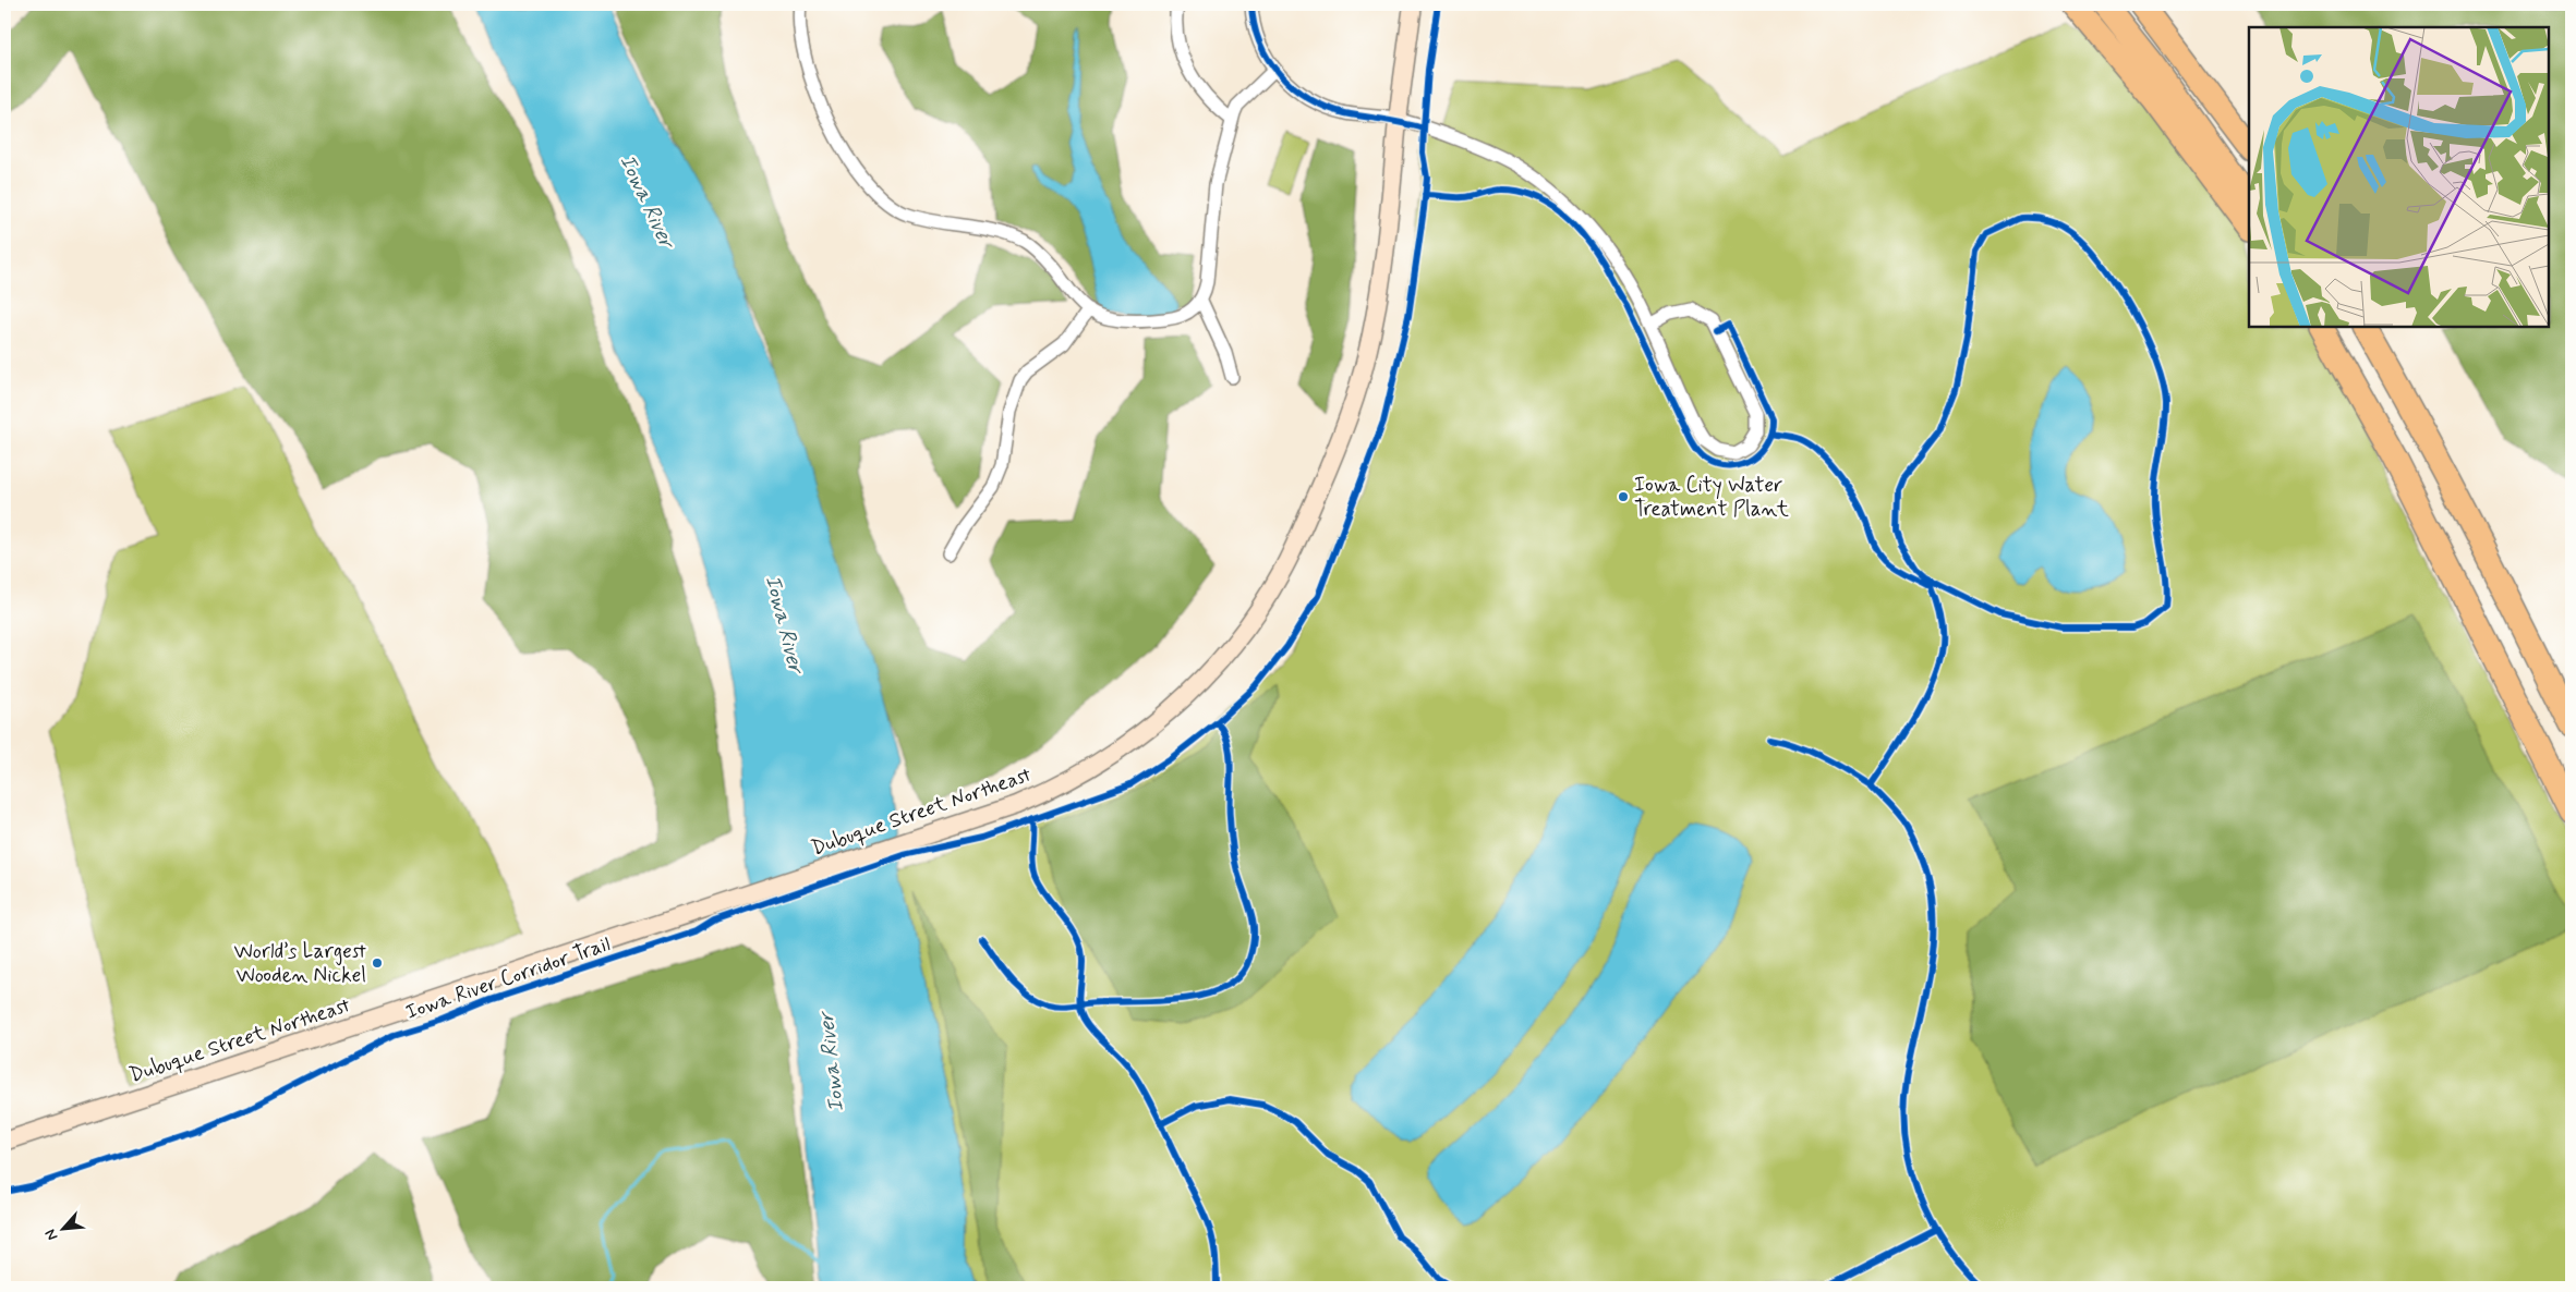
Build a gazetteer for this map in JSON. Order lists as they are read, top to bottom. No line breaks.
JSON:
{"streets":{"main road":["Dubuque Street Northeast"],"cycle path":["Iowa River Corridor Trail"]},"water":["Iowa River"],"places":["Iowa City Water Treatment Plant","World’s Largest Wooden Nickel"],"north":"bottom left"}
